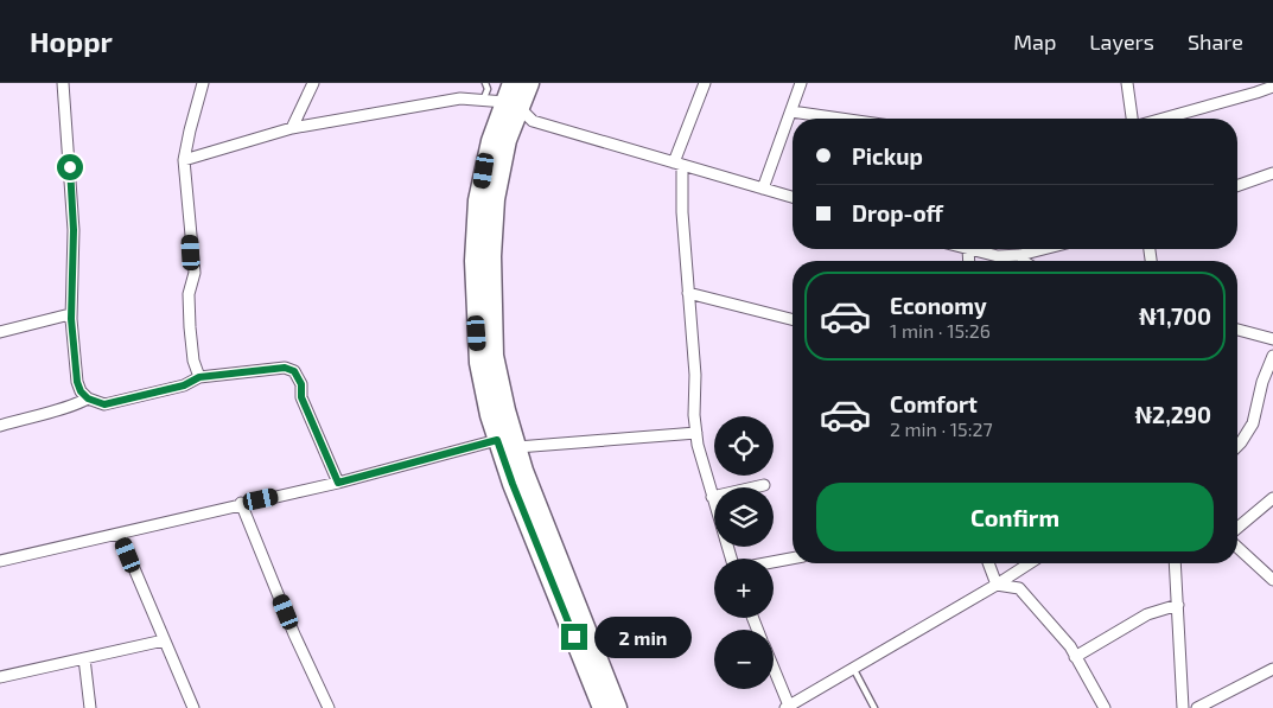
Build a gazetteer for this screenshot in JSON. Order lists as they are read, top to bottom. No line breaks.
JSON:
{"page":{"header":"Hoppr","nav":["Map","Layers","Share"],"banner":["Pickup","Drop-off"],"list":[{"name":"Economy","note":"1 min · 15:26","value":"₦1,700"},{"name":"Comfort","note":"2 min · 15:27","value":"₦2,290"}],"map_buttons":["+","−"],"buttons":"Confirm","bubble":"2 min"}}
